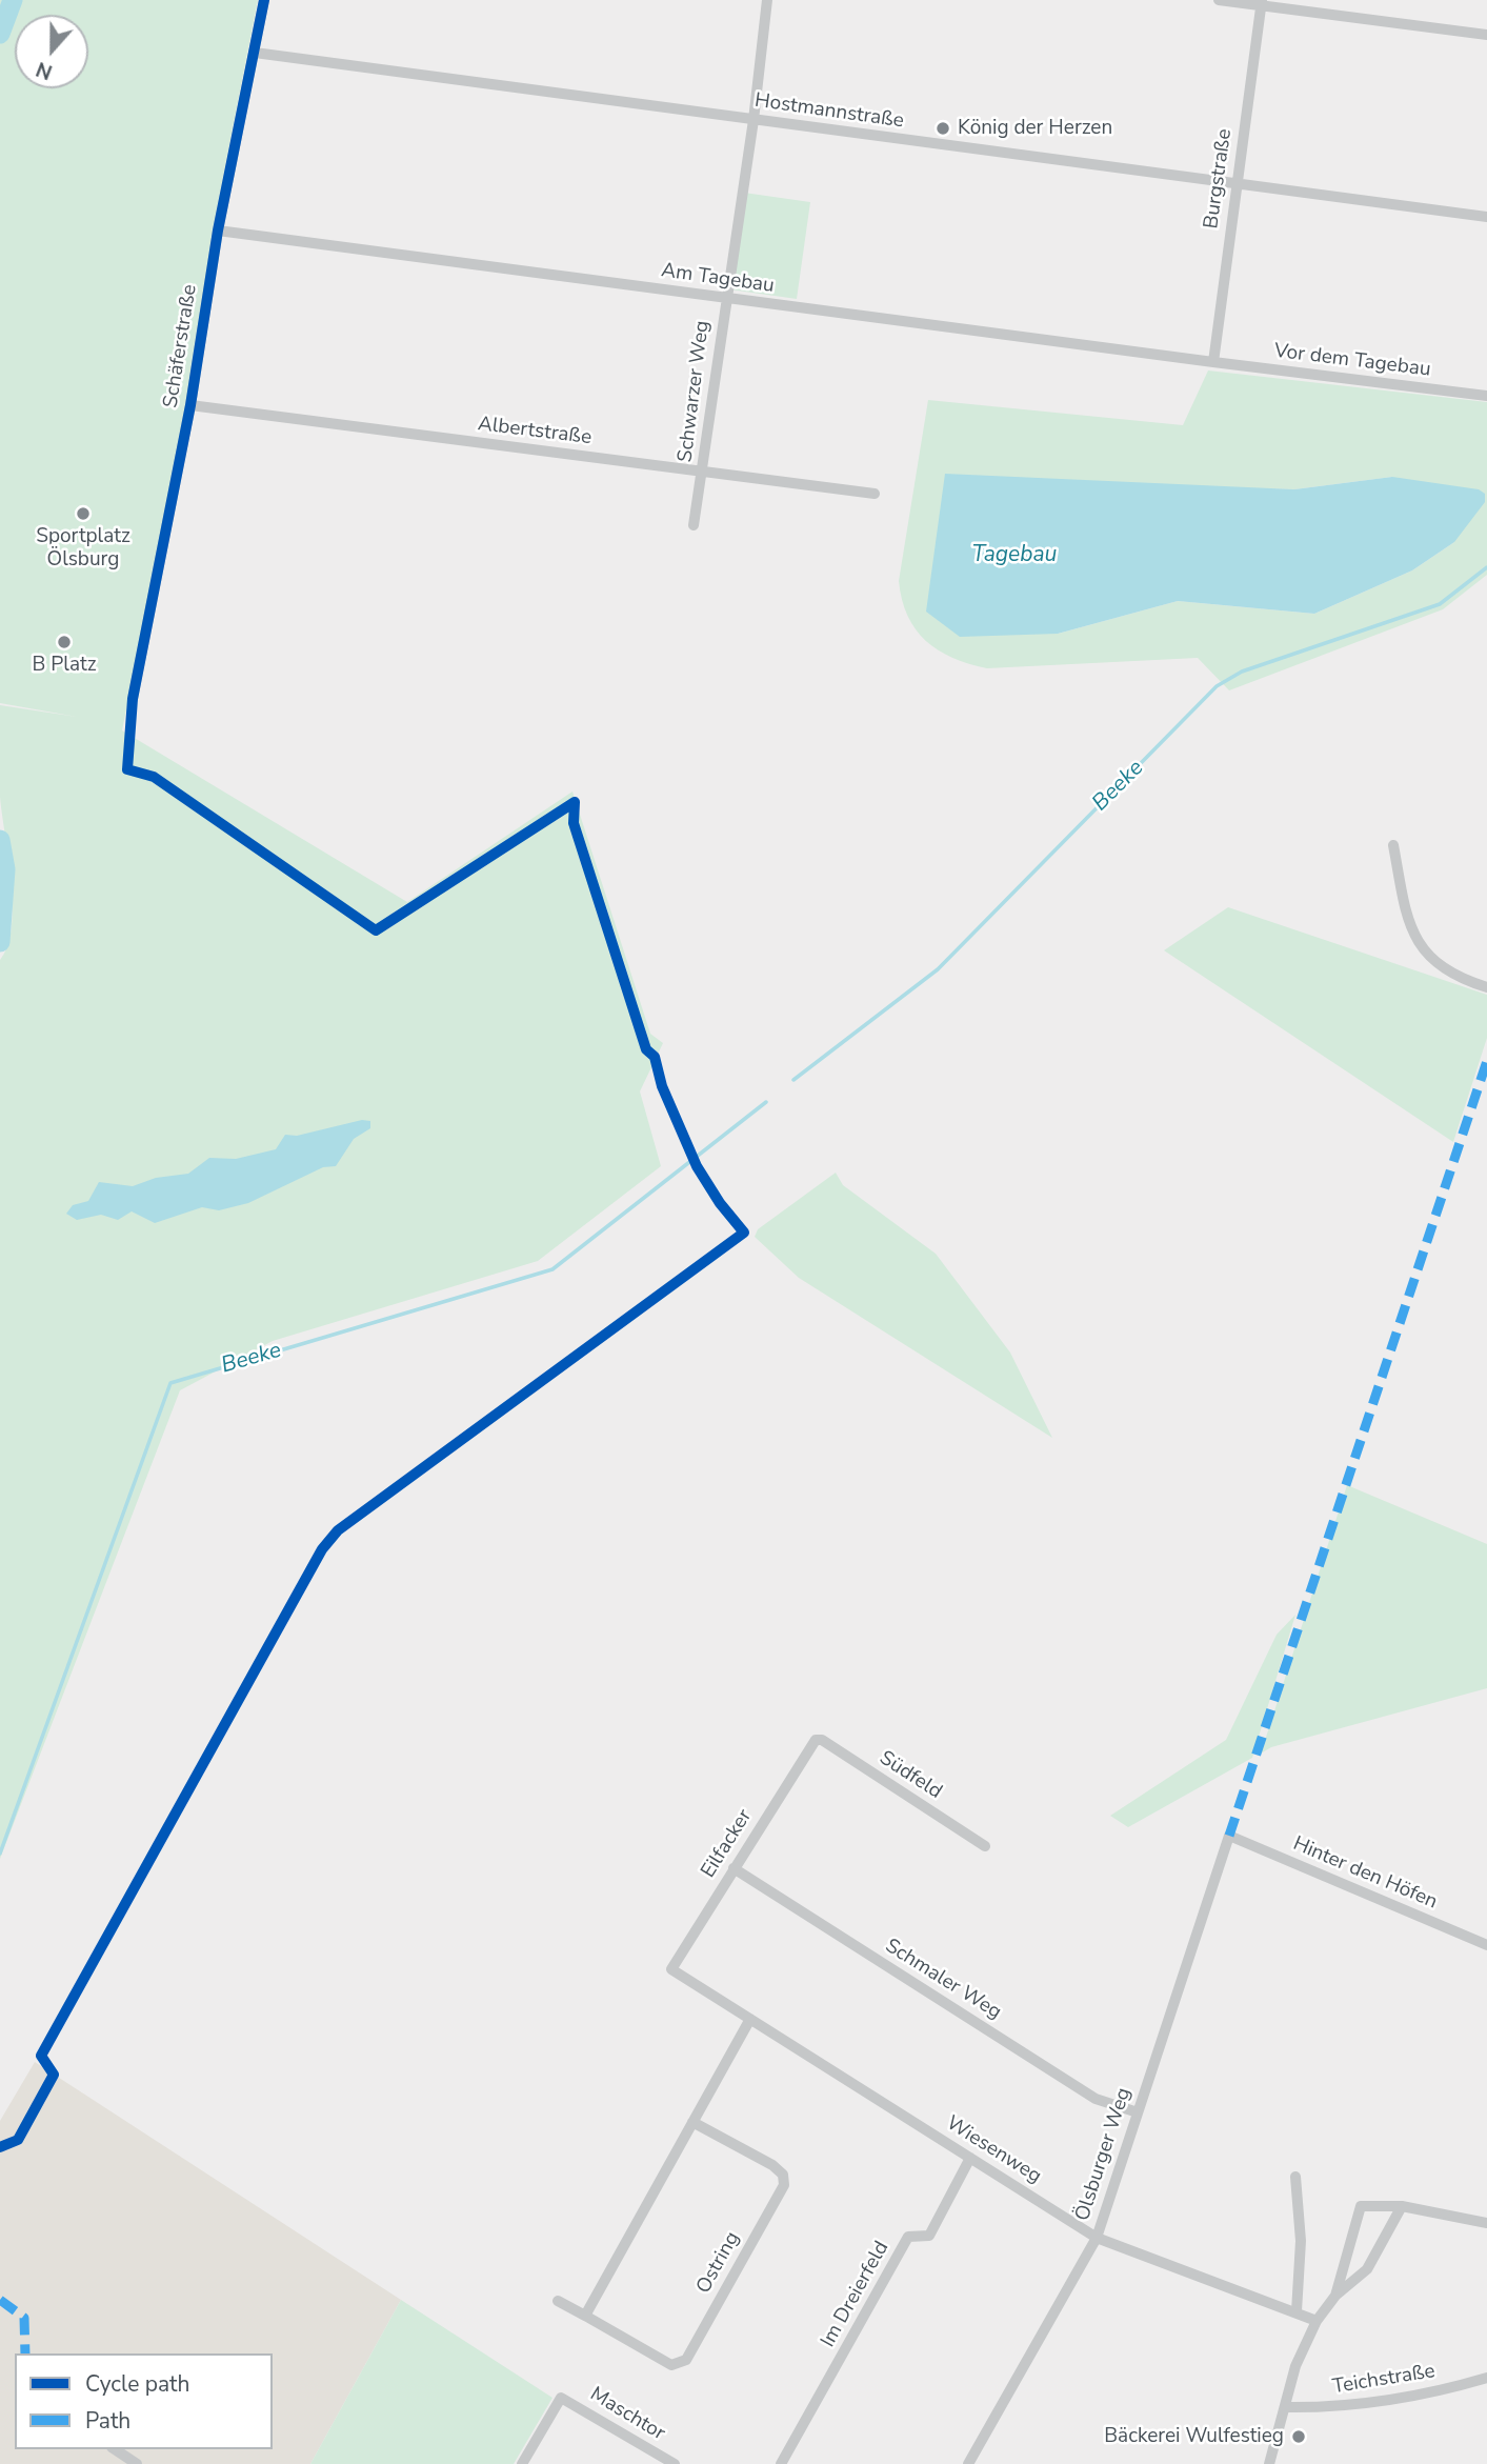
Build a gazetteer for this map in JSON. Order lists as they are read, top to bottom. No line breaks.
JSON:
{"streets":{"street":["Hostmannstraße","Burgstraße","Am Tagebau","Schäferstraße","Vor dem Tagebau","Schwarzer Weg","Albertstraße","Südfeld","Eilfacker","Hinter den Höfen","Schmaler Weg","Wiesenweg","Ölsburger Weg","Ostring","Im Dreierfeld","Teichstraße","Maschtor"]},"crossings":[["Hostmannstraße","Burgstraße"],["Hostmannstraße","Schäferstraße"],["Hostmannstraße","Schwarzer Weg"],["Burgstraße","Am Tagebau"],["Burgstraße","Vor dem Tagebau"],["Am Tagebau","Schäferstraße"],["Am Tagebau","Vor dem Tagebau"],["Am Tagebau","Schwarzer Weg"],["Schäferstraße","Albertstraße"],["Schwarzer Weg","Albertstraße"],["Südfeld","Eilfacker"],["Eilfacker","Schmaler Weg"],["Eilfacker","Wiesenweg"],["Hinter den Höfen","Ölsburger Weg"],["Schmaler Weg","Ölsburger Weg"],["Wiesenweg","Ölsburger Weg"],["Wiesenweg","Im Dreierfeld"]],"water":["Tagebau","Beeke"],"places":["König der Herzen","Sportplatz Ölsburg","B Platz","Bäckerei Wulfestieg"],"legend":["Cycle path","Path"],"north":"bottom"}
